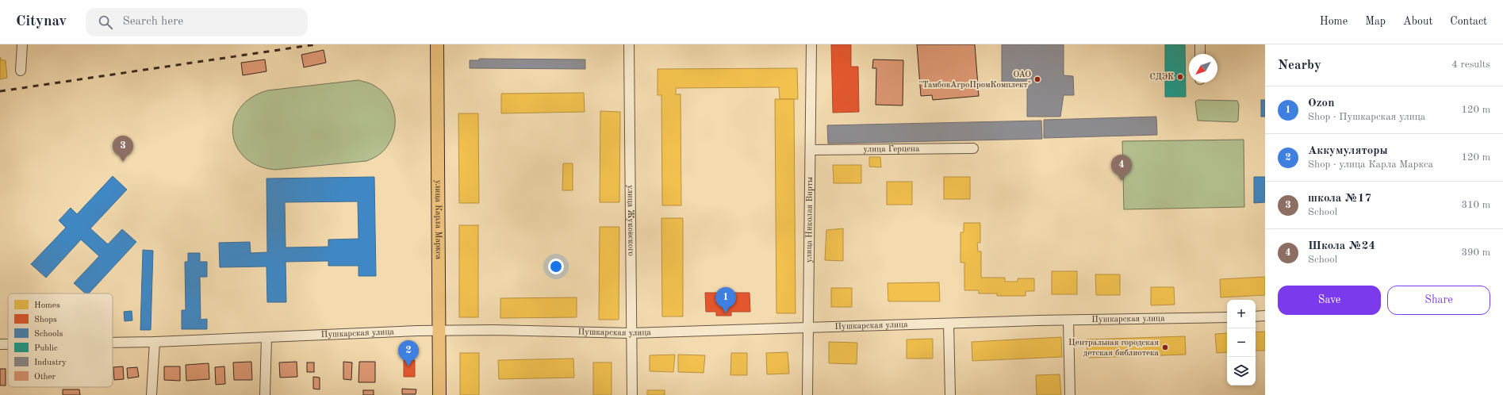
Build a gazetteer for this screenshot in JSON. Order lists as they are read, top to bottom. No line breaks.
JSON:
{"streets":{"main road":["улица Карла Маркса"],"street":["улица Герцена","улица Николая Вирты","улица Жуковского","Пушкарская улица"]},"crossings":[["улица Герцена","улица Николая Вирты"],["улица Карла Маркса","Пушкарская улица"],["улица Николая Вирты","Пушкарская улица"],["улица Жуковского","Пушкарская улица"]],"places":["СДЭК","ОАО \"ТамбовАгроПромКомплект\"","Центральная городская детская библиотека"],"legend":["Homes","Shops","Schools","Public","Industry","Other"],"north":"bottom left","page":{"header":"Citynav","search":"Search here","nav":["Home","Map","About","Contact"],"heading":["Nearby","4 results"],"list":[{"mark":"1","name":"Ozon","note":"Shop · Пушкарская улица","value":"120 m"},{"mark":"2","name":"Аккумуляторы","note":"Shop · улица Карла Маркса","value":"120 m"},{"mark":"3","name":"школа №17","note":"School","value":"310 m"},{"mark":"4","name":"Школа №24","note":"School","value":"390 m"}],"pins":["3","4","1","2"],"buttons":["Save","Share"],"map_buttons":["+","−"]}}
